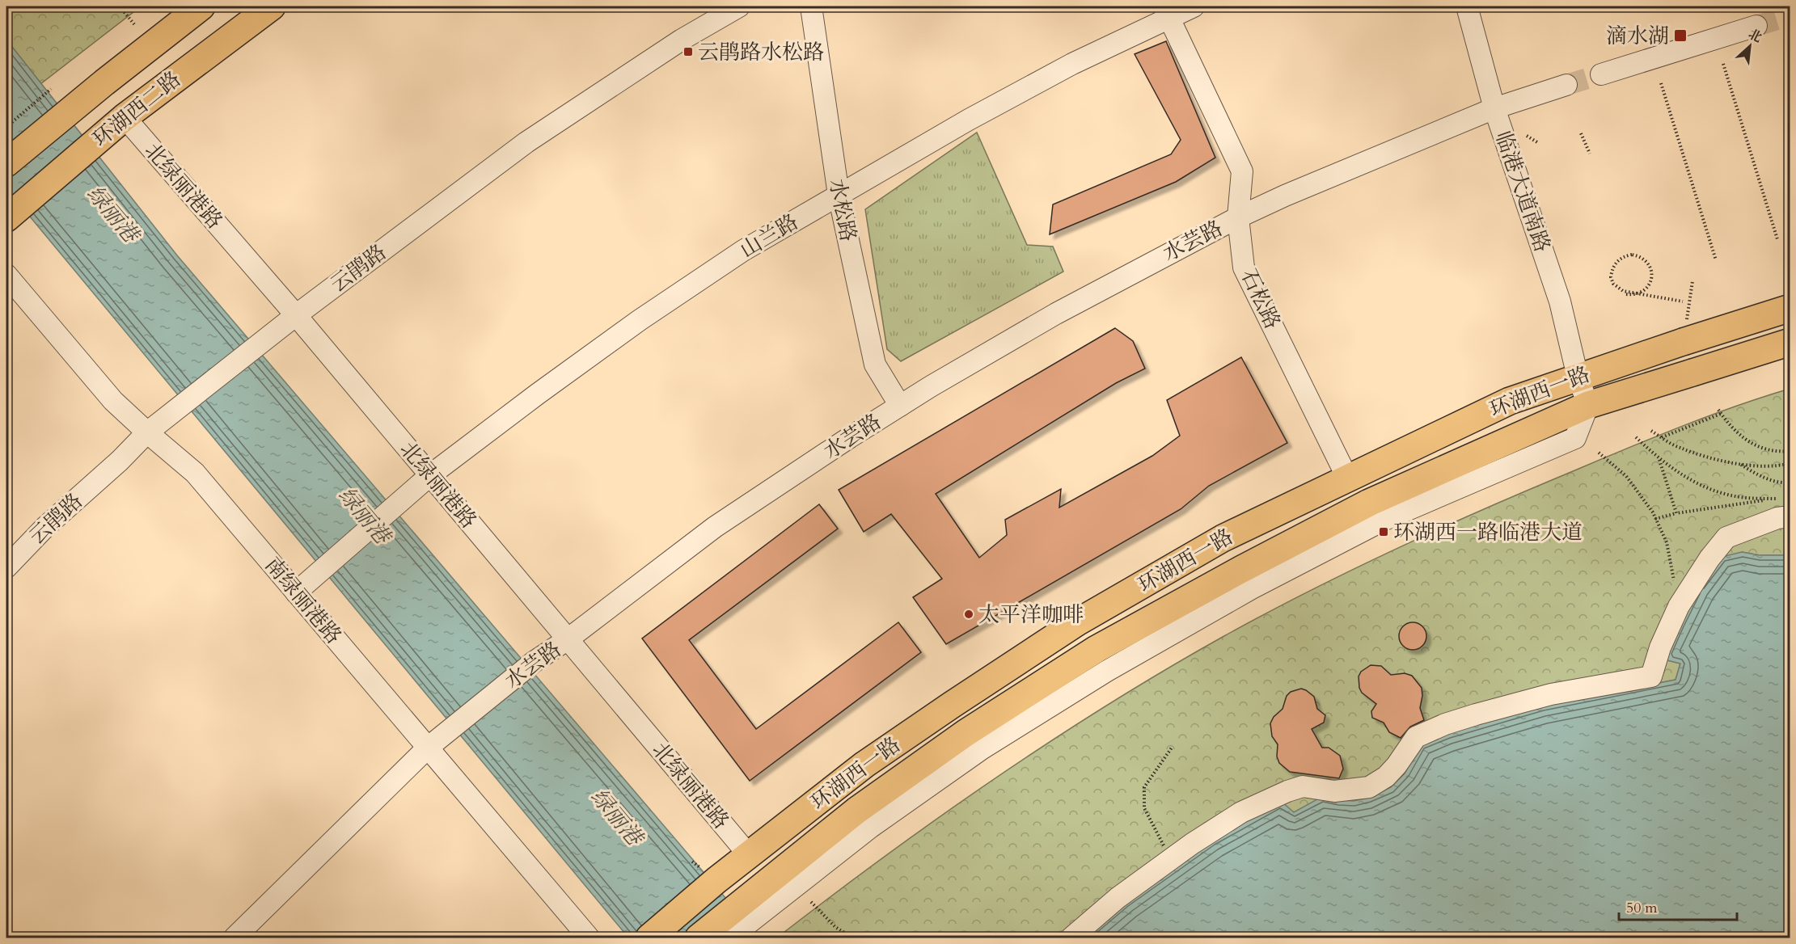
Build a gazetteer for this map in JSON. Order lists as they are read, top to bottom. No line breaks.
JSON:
{"streets":{"main road":["环湖西二路","环湖西一路"],"street":["北绿丽港路","临港大道南路","水松路","山兰路","水芸路","云鹃路","石松路","南绿丽港路"]},"crossings":[["环湖西二路","北绿丽港路"],["北绿丽港路","山兰路"],["北绿丽港路","水芸路"],["北绿丽港路","云鹃路"],["北绿丽港路","环湖西一路"],["临港大道南路","水芸路"],["临港大道南路","环湖西一路"],["水松路","山兰路"],["水松路","水芸路"],["山兰路","石松路"],["山兰路","南绿丽港路"],["水芸路","石松路"],["水芸路","南绿丽港路"],["云鹃路","南绿丽港路"],["石松路","环湖西一路"]],"water":["绿丽港"],"places":{"transit":["滴水湖","云鹃路水松路","环湖西一路临港大道"],"other":["太平洋咖啡"]},"scale_bar":"50 m","north":"top right"}
